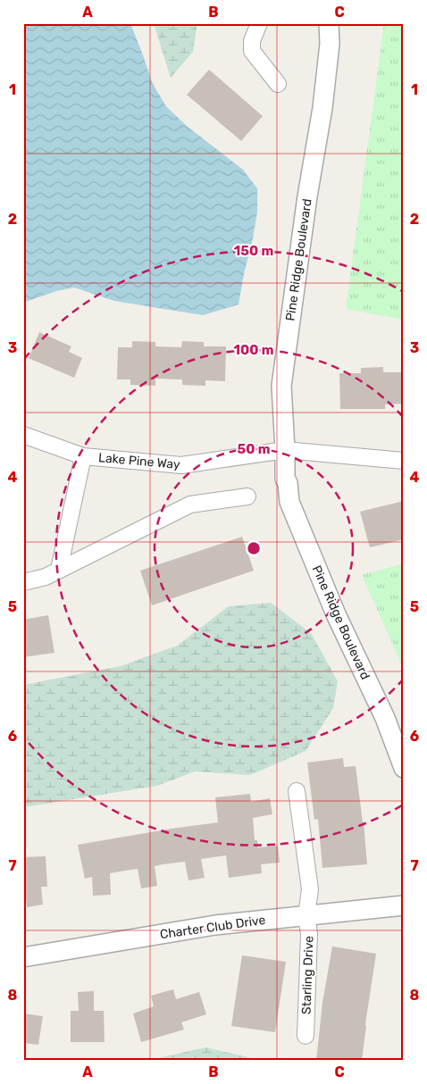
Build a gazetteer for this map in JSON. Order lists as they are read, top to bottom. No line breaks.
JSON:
{"streets":{"street":["Pine Ridge Boulevard","Lake Pine Way","Charter Club Drive","Starling Drive"]},"crossings":[["Pine Ridge Boulevard","Lake Pine Way"],["Charter Club Drive","Starling Drive"]],"grid":{"columns":["A","B","C"],"rows":["1","2","3","4","5","6","7","8"]},"rings":["150 m","100 m","50 m"]}
